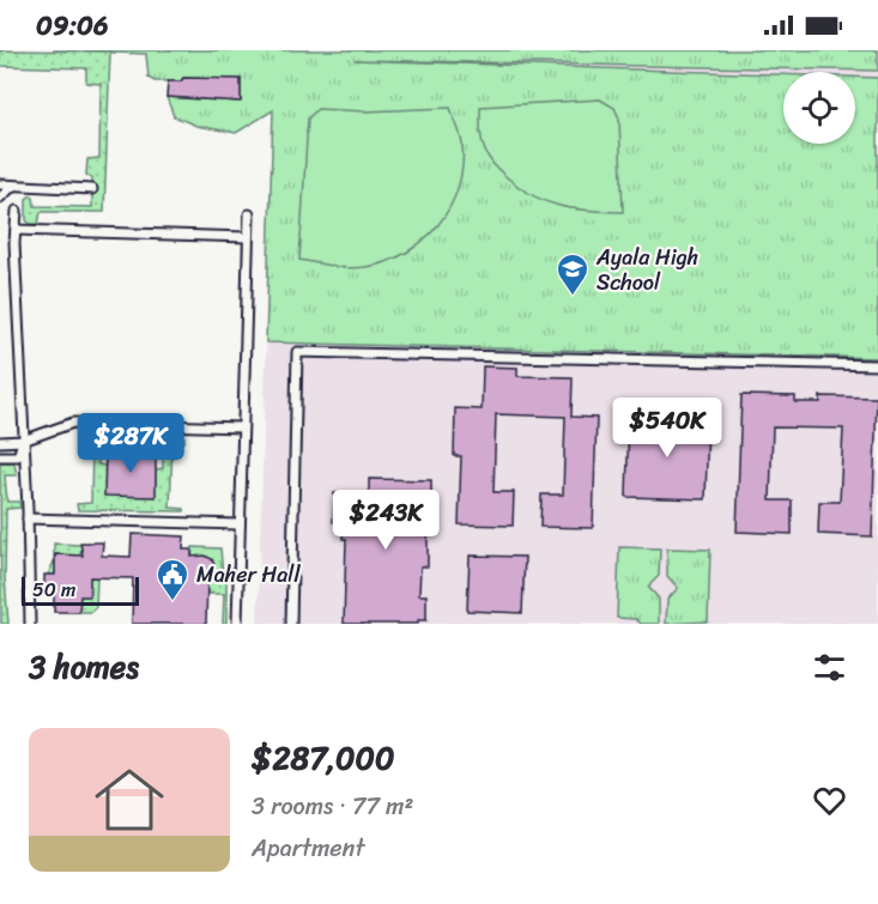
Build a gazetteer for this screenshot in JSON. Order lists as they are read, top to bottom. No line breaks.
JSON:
{"places":{"school or university":["Ayala High School"],"public building":["Maher Hall"]},"scale_bar":"50 m","page":{"status":"09:06","price":["$540K","$287K","$243K"],"scale":"50 m","heading":"3 homes","list":[{"name":"$287,000","note":"3 rooms · 77 m² · Apartment"}]}}
